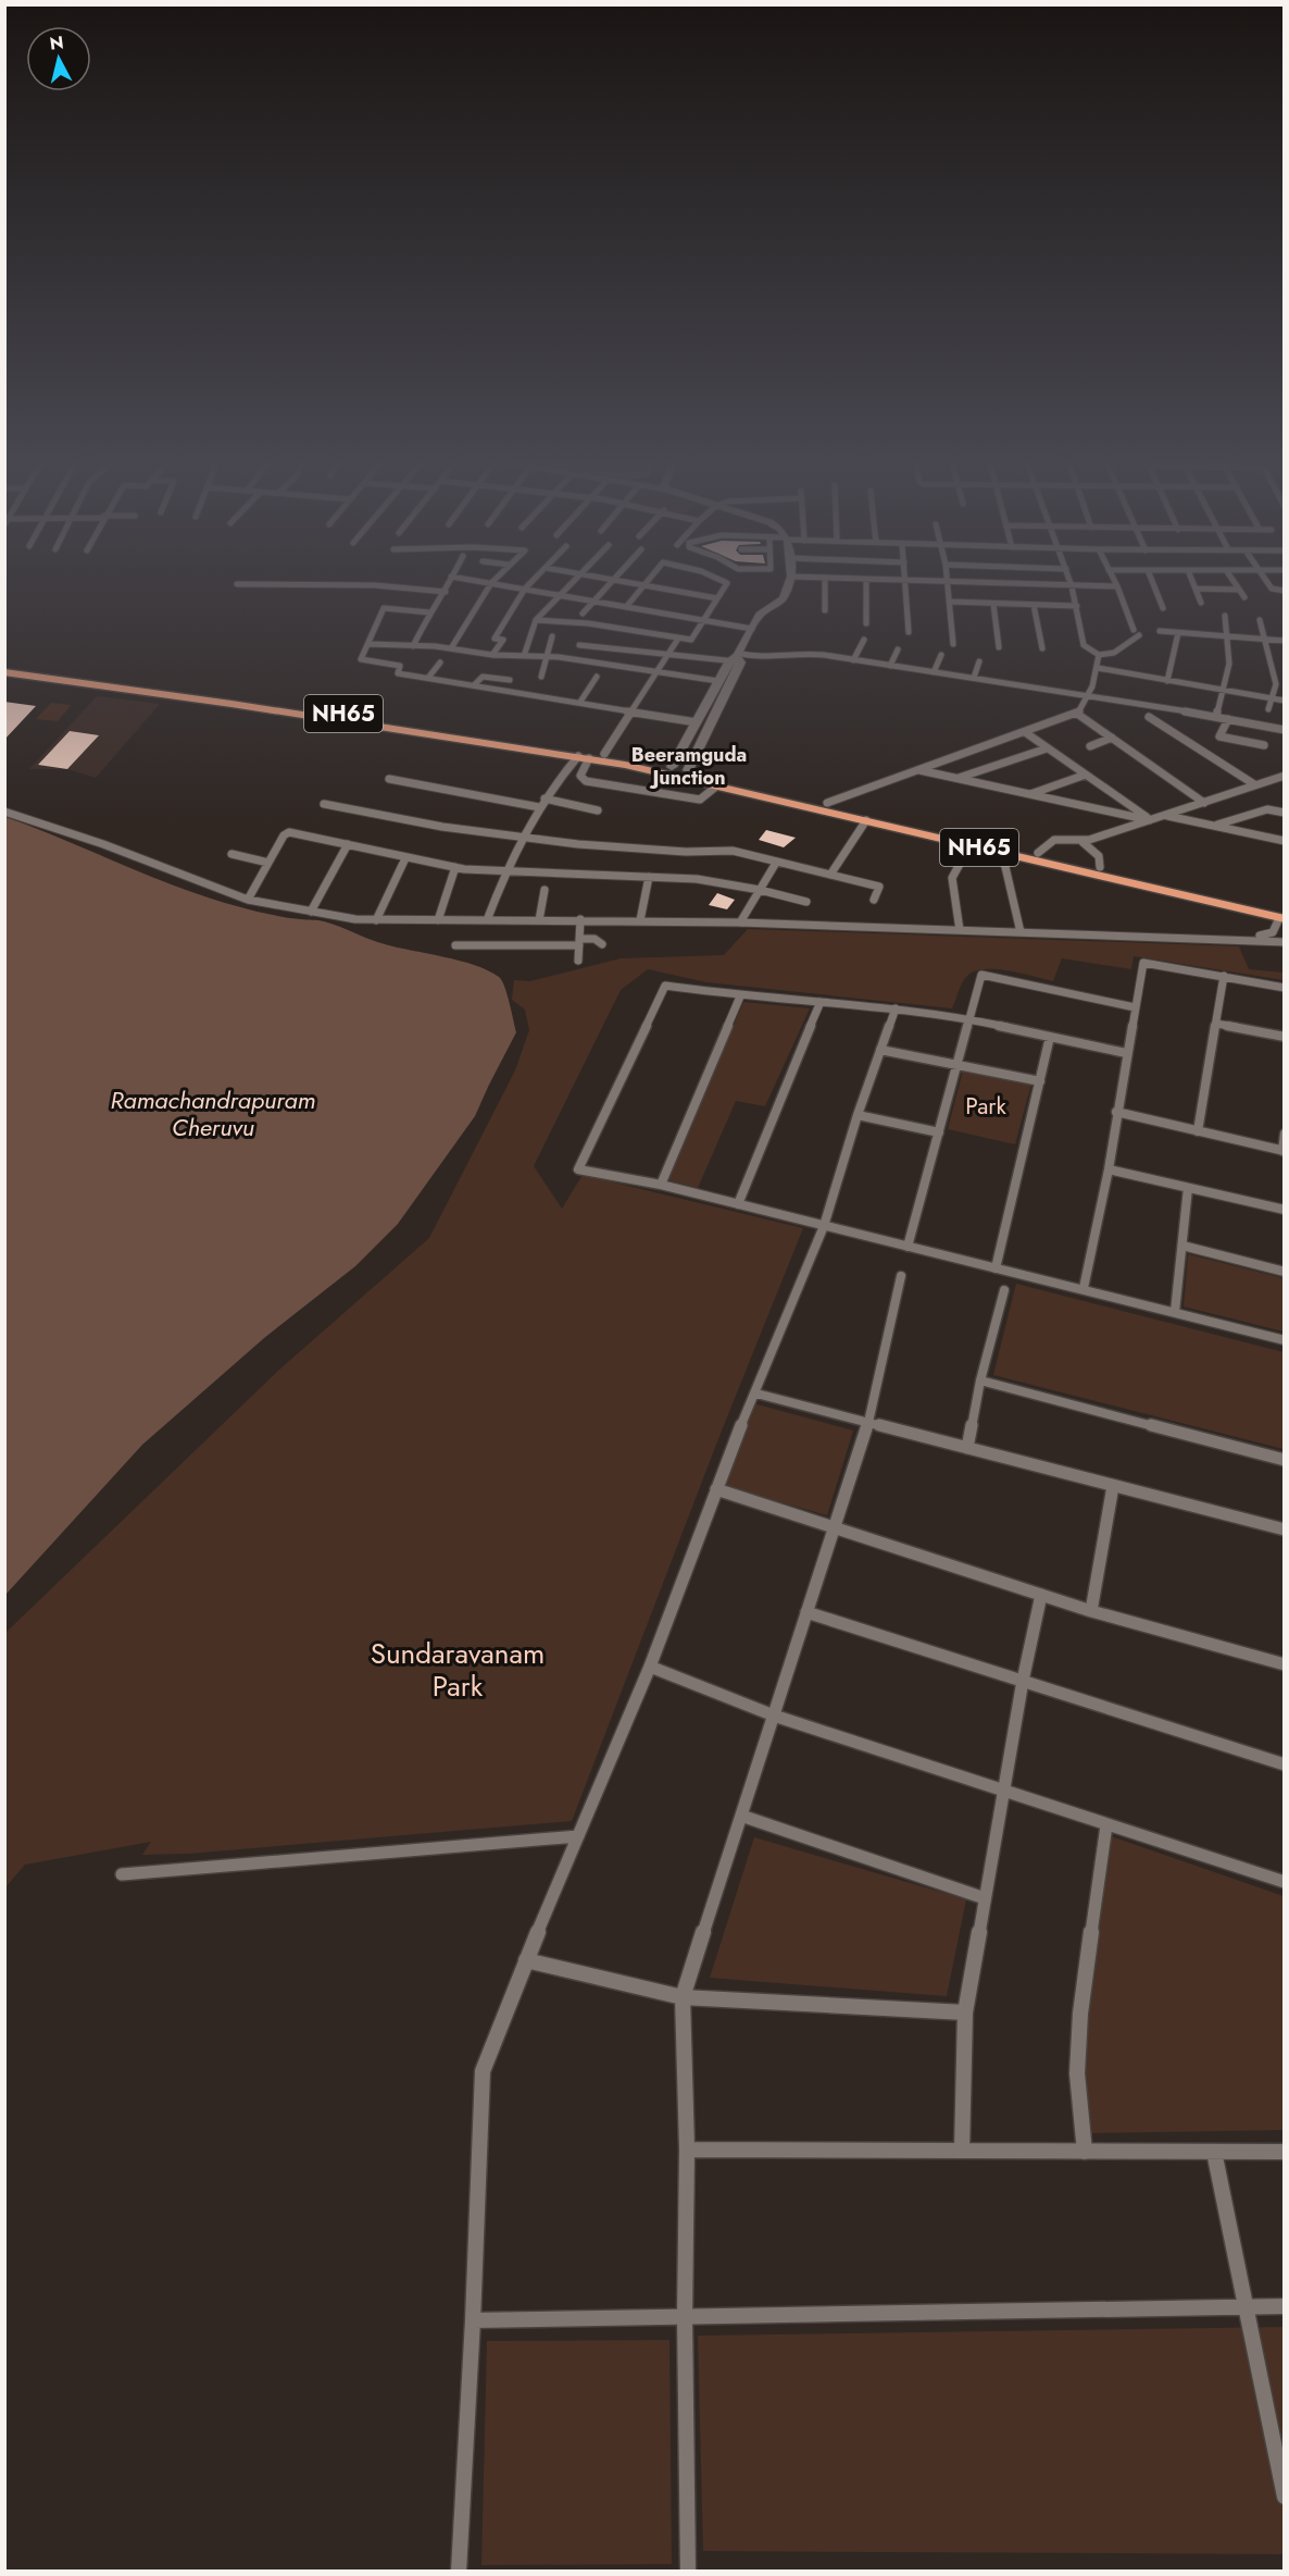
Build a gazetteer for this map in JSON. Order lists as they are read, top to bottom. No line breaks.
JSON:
{"streets":{"highway":["NH65"]},"districts":["Beeramguda Junction"],"water":["Ramachandrapuram Cheruvu"],"parks":["Park","Sundaravanam Park"],"north":"top"}
